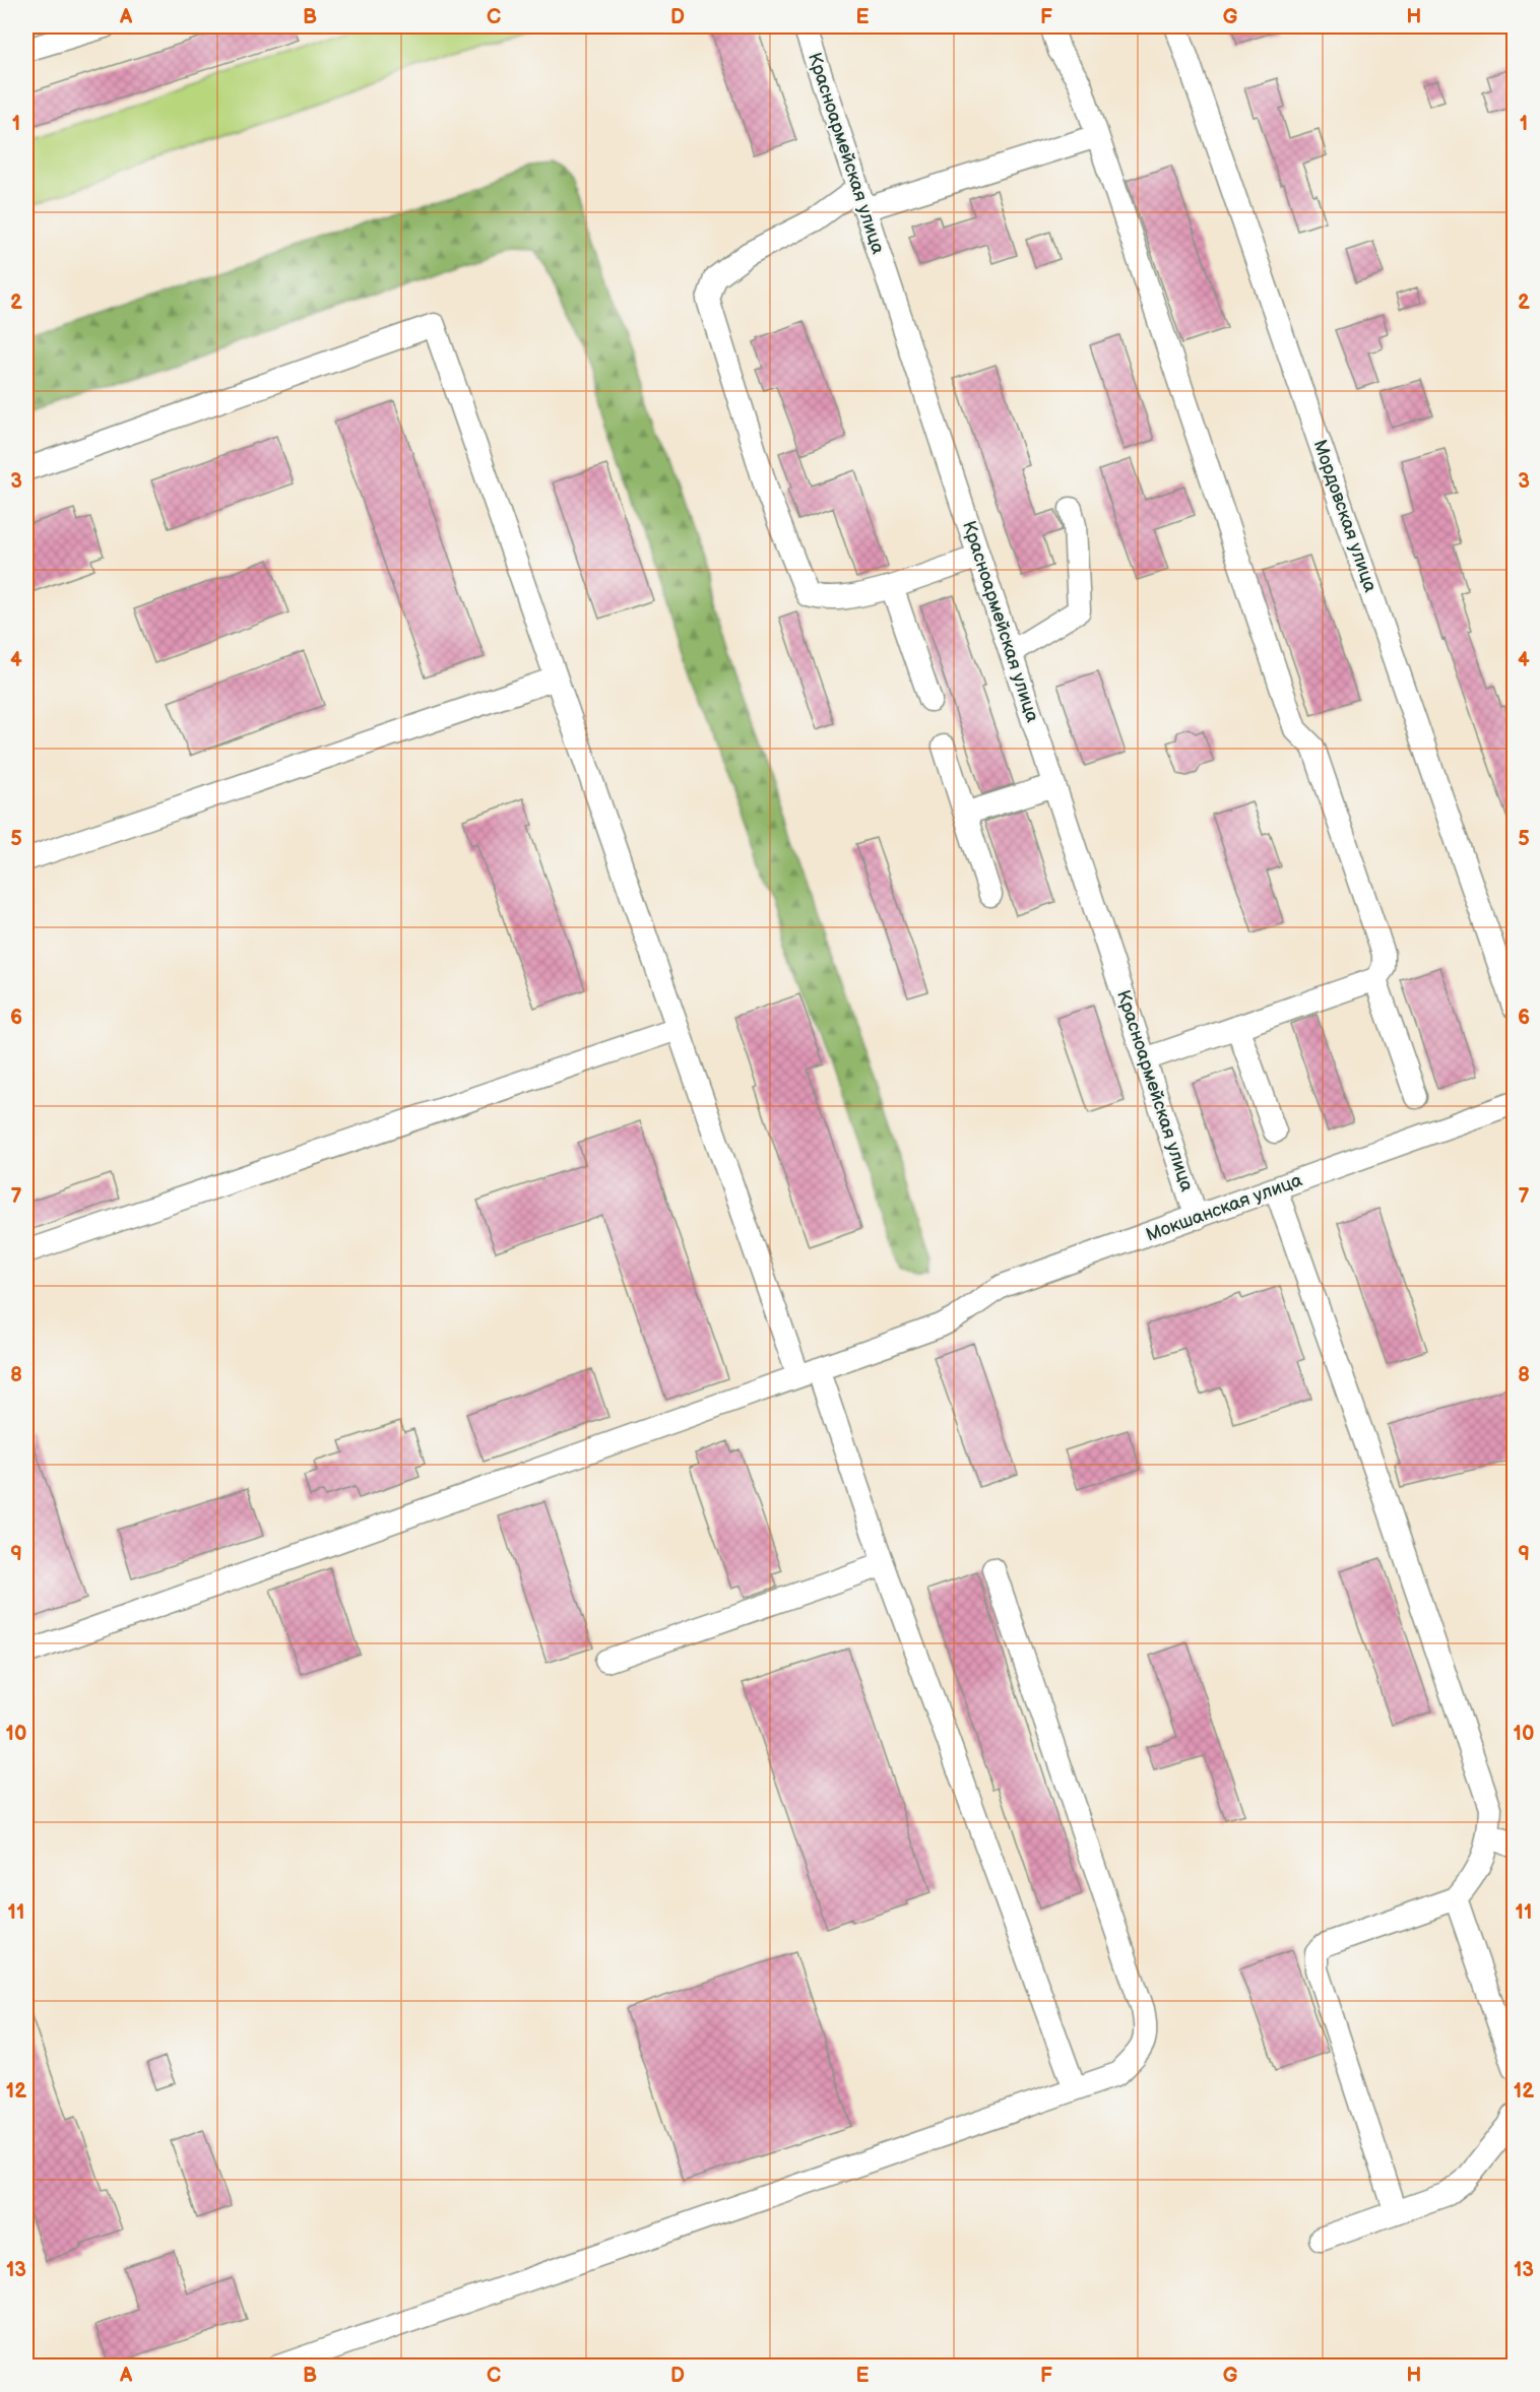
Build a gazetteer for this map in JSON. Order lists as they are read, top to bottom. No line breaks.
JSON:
{"streets":{"street":["Красноармейская улица","Мордовская улица","Мокшанская улица"]},"crossings":[["Красноармейская улица","Мокшанская улица"]],"grid":{"columns":["A","B","C","D","E","F","G","H"],"rows":["1","2","3","4","5","6","7","8","9","10","11","12","13"]}}
